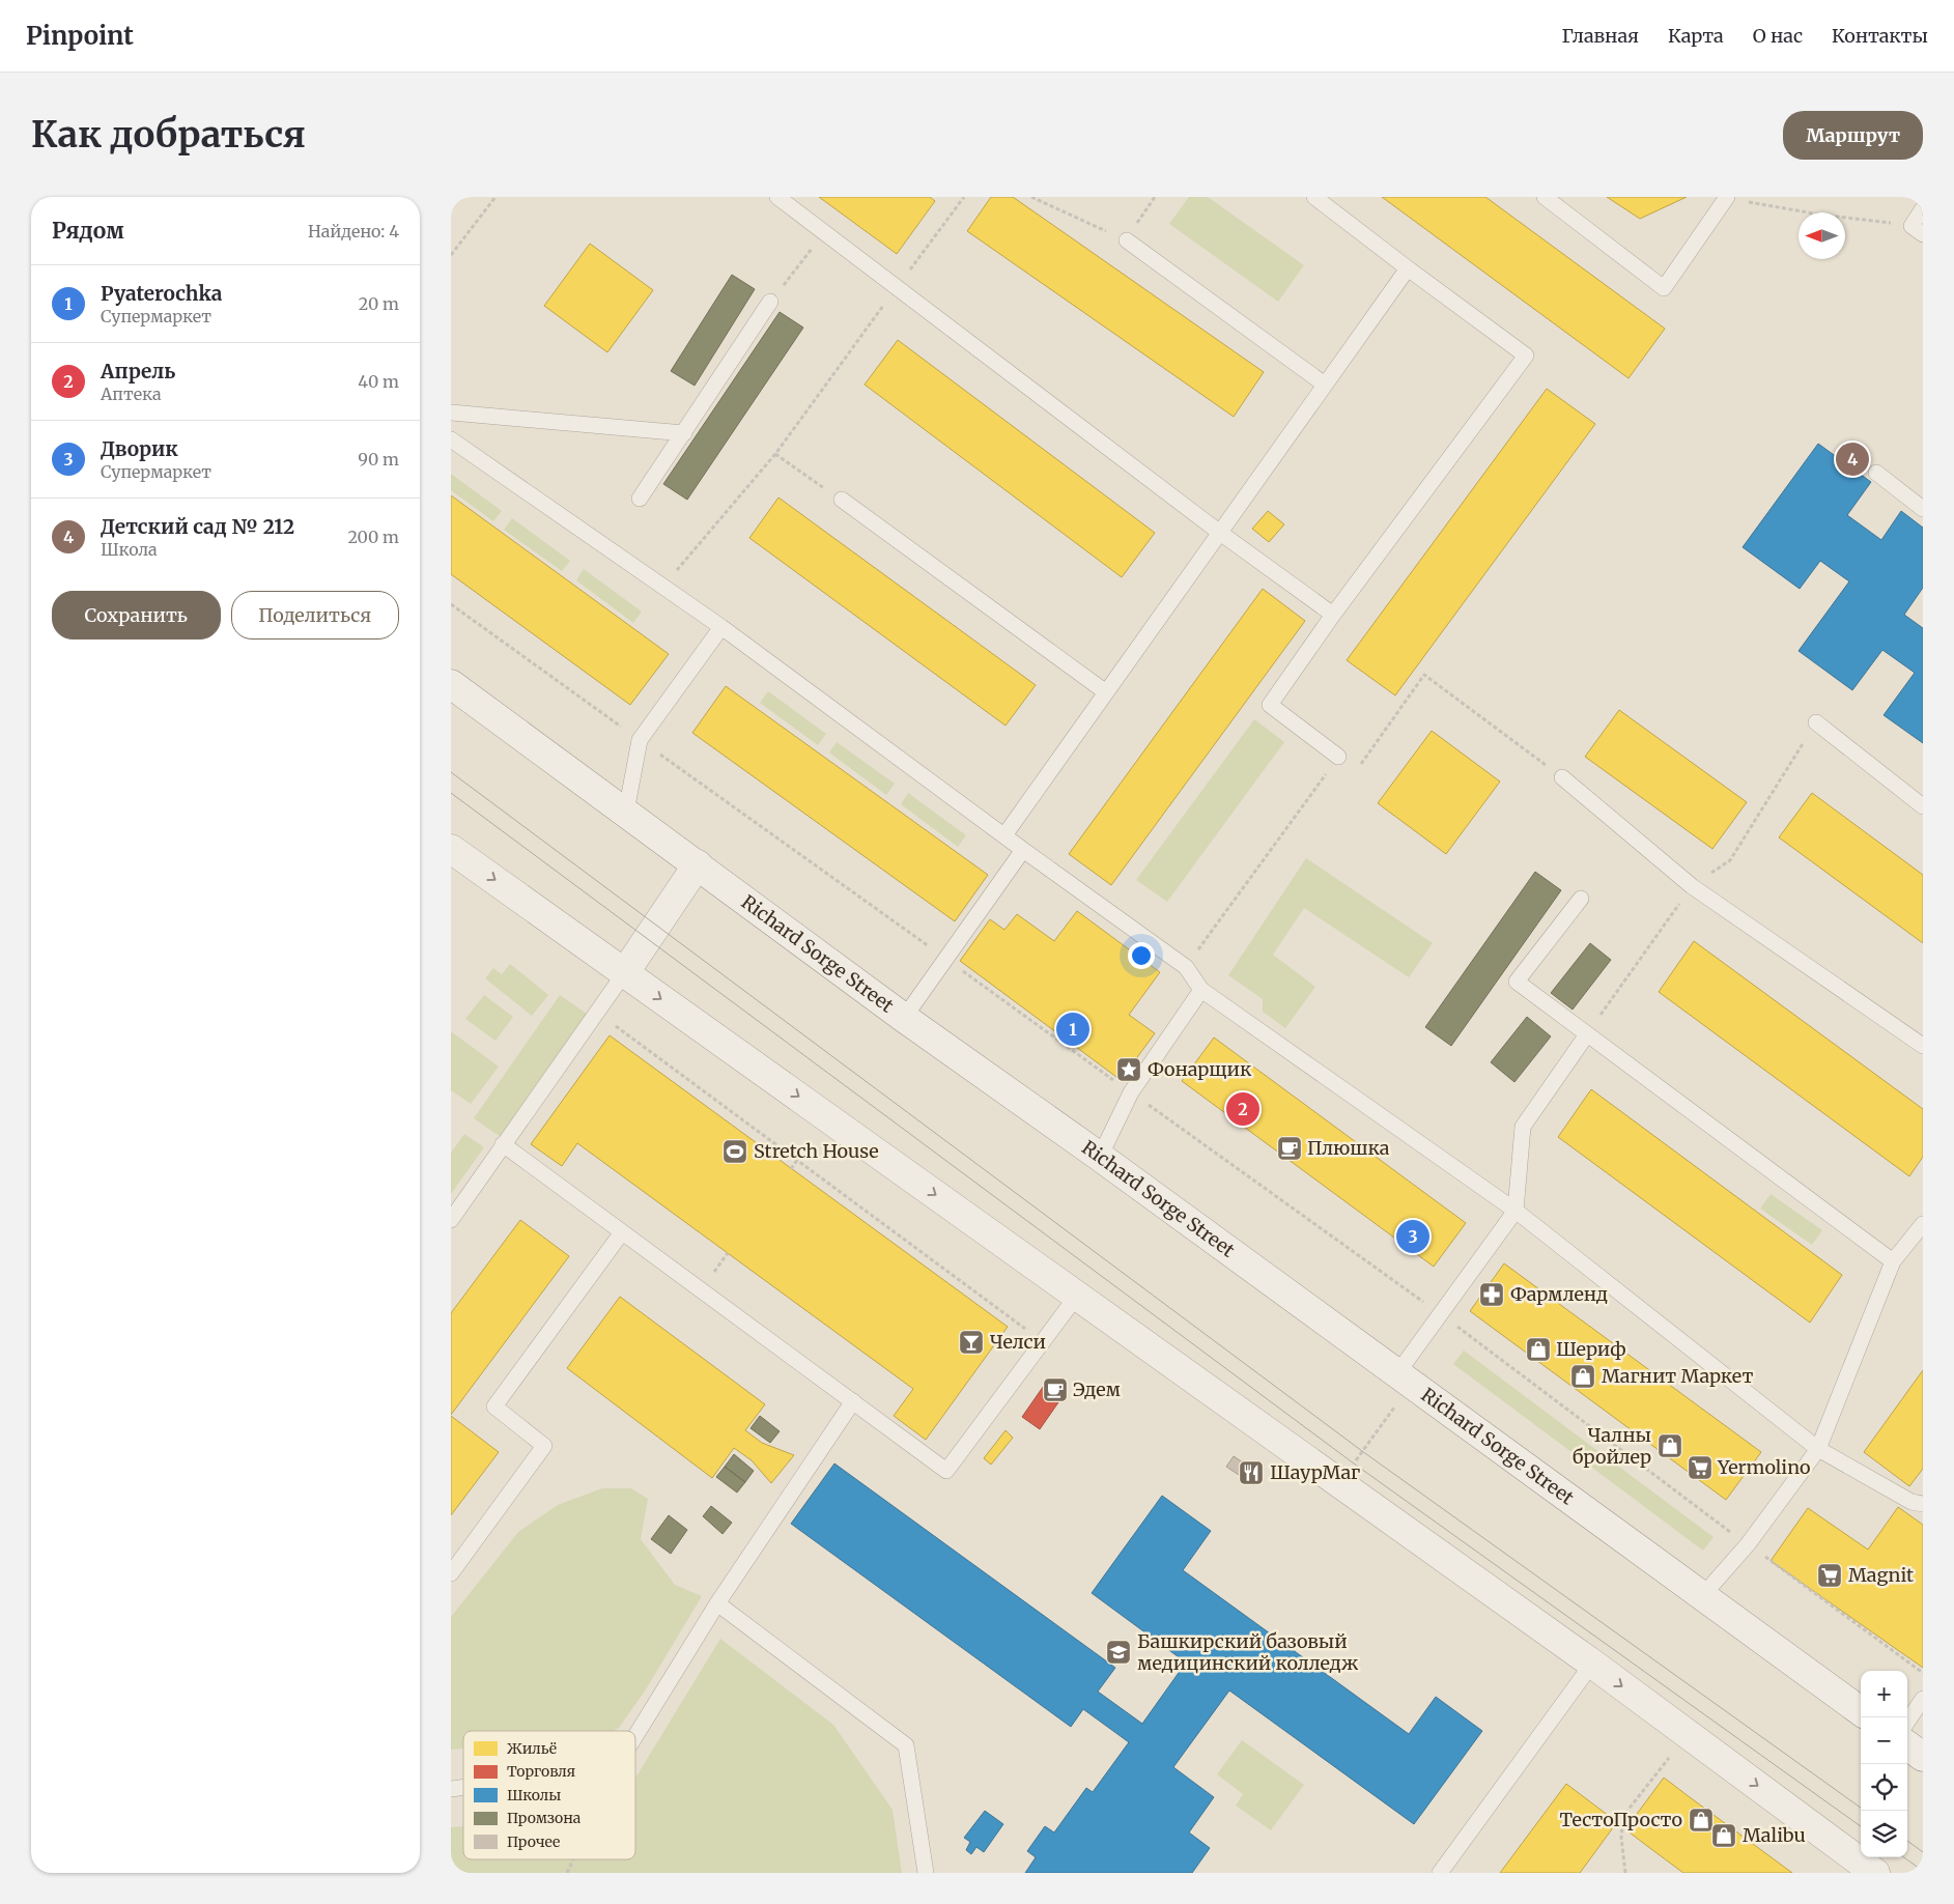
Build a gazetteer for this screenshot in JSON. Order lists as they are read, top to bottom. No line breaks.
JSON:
{"streets":{"street":["Richard Sorge Street"]},"places":{"place":["Фонарщик"],"cafe":["Плюшка","Эдем"],"sports":["Stretch House"],"pharmacy":["Фармленд"],"bar":["Челси"],"shop":["Шериф","Магнит Маркет","Чалны бройлер","ТестоПросто","Malibu"],"supermarket":["Yermolino","Magnit"],"restaurant":["ШаурМаг"],"school or university":["Башкирский базовый медицинский колледж"]},"legend":["Жильё","Торговля","Школы","Промзона","Прочее"],"north":"left","page":{"header":"Pinpoint","nav":["Главная","Карта","О нас","Контакты"],"buttons":["Маршрут",["Сохранить","Поделиться"]],"title":"Как добраться","heading":["Рядом","Найдено: 4"],"list":[{"mark":"1","name":"Pyaterochka","note":"Супермаркет","value":"20 m"},{"mark":"2","name":"Апрель","note":"Аптека","value":"40 m"},{"mark":"3","name":"Дворик","note":"Супермаркет","value":"90 m"},{"mark":"4","name":"Детский сад № 212","note":"Школа","value":"200 m"}],"pins":["4","1","2","3"],"map_buttons":["+","−"]}}
